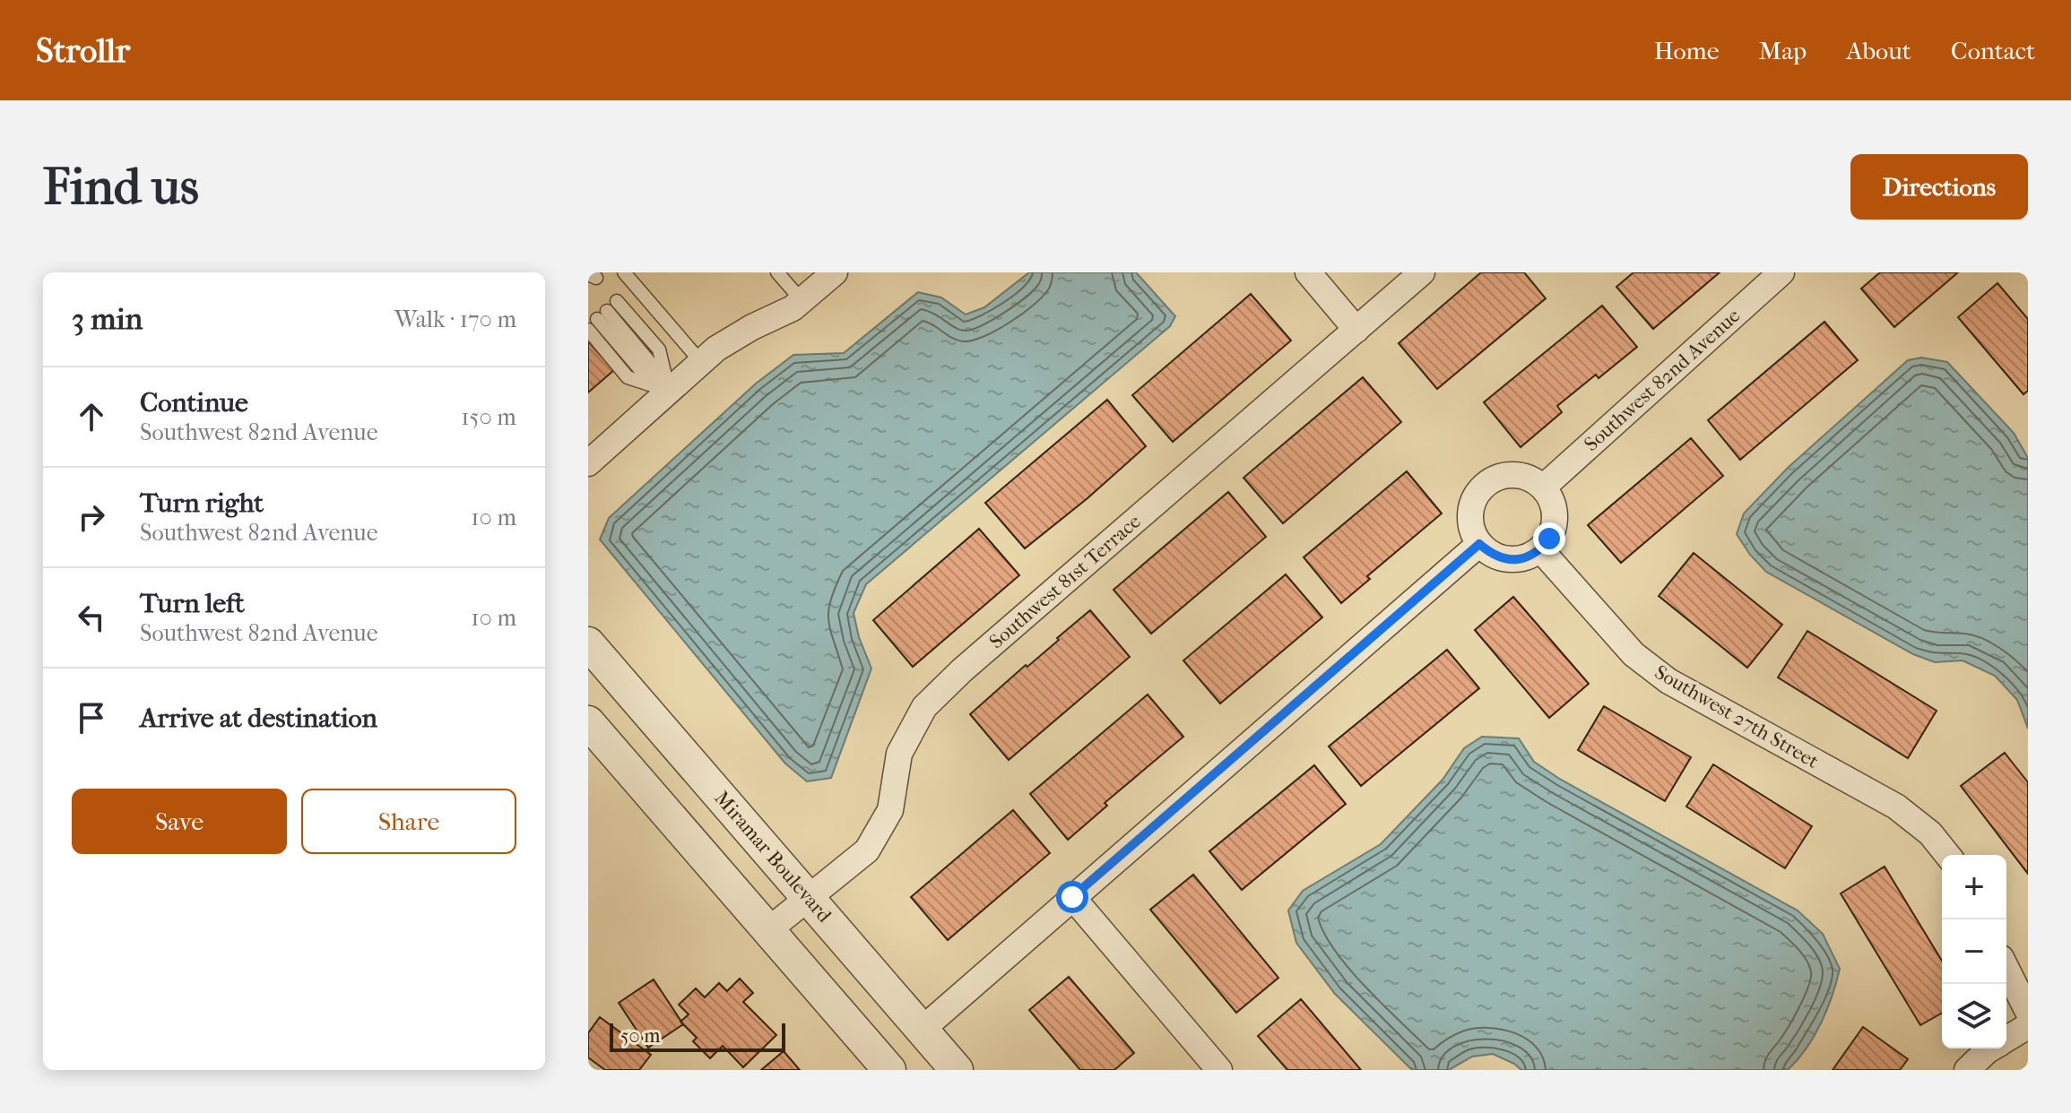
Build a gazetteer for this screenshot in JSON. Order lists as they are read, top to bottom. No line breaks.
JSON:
{"streets":{"street":["Southwest 82nd Avenue","Southwest 81st Terrace","Southwest 27th Street","Miramar Boulevard"]},"crossings":[["Southwest 82nd Avenue","Southwest 27th Street"],["Southwest 81st Terrace","Miramar Boulevard"]],"scale_bar":"50 m","page":{"header":"Strollr","nav":["Home","Map","About","Contact"],"buttons":["Directions",["Save","Share"]],"title":"Find us","heading":["3 min","Walk · 170 m"],"list":[["Continue","Southwest 82nd Avenue","150 m"],["Turn right","Southwest 82nd Avenue","10 m"],["Turn left","Southwest 82nd Avenue","10 m"],"Arrive at destination"],"map_buttons":["+","−"],"scale":"50 m"}}
